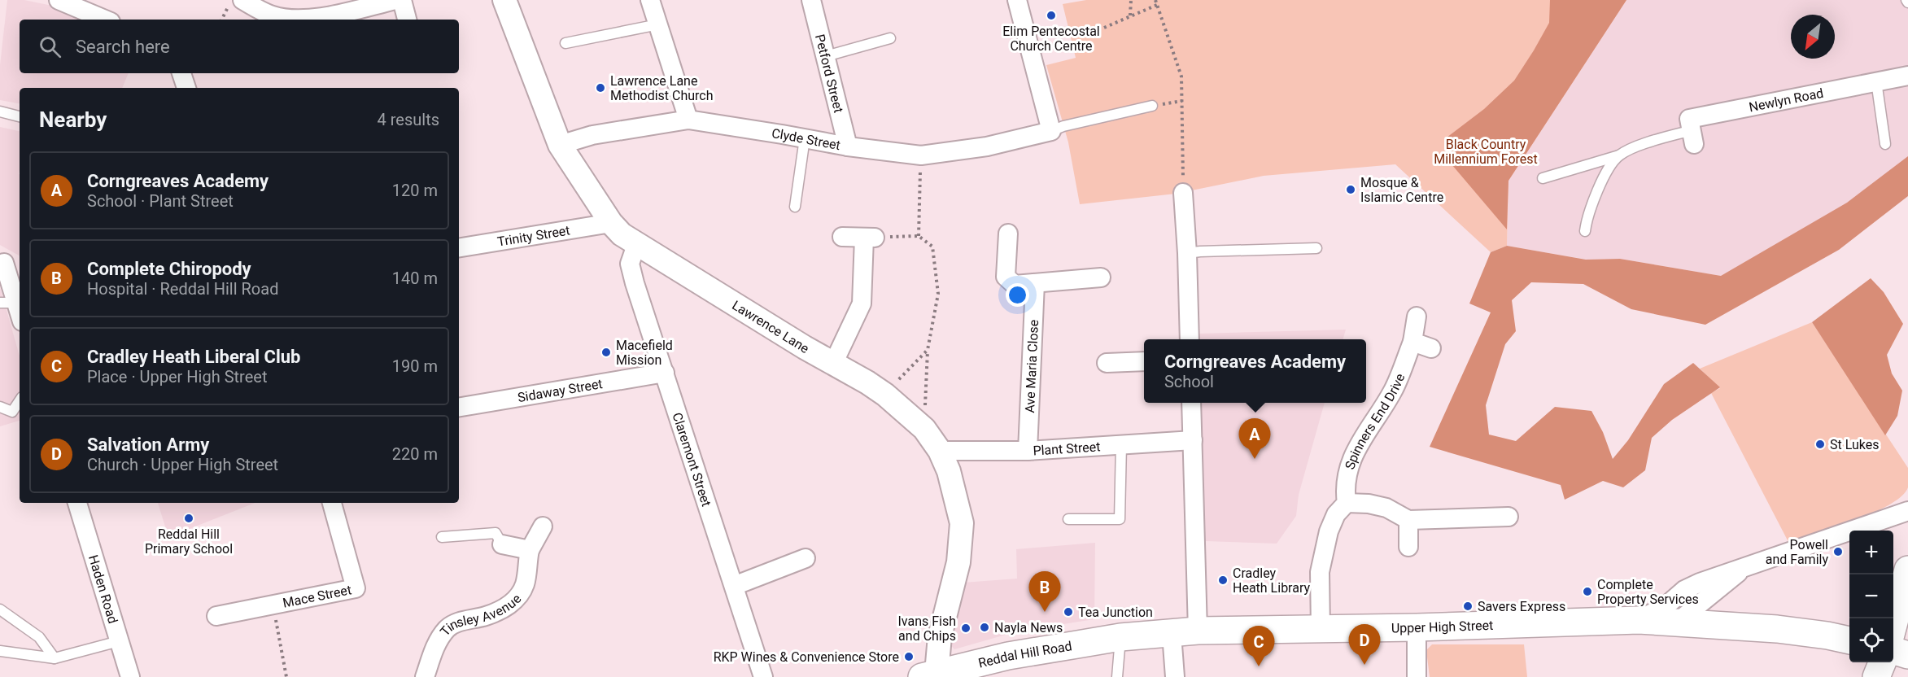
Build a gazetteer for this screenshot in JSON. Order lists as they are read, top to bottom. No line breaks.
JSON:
{"streets":{"main road":["Upper High Street","Reddal Hill Road"],"street":["Petford Street","Newlyn Road","Clyde Street","Trinity Street","Lawrence Lane","Ave Maria Close","Sidaway Street","Spinners End Drive","Plant Street","Claremont Street","Haden Road","Mace Street","Tinsley Avenue"]},"crossings":[["Petford Street","Clyde Street"],["Clyde Street","Lawrence Lane"],["Trinity Street","Lawrence Lane"],["Lawrence Lane","Plant Street"],["Lawrence Lane","Claremont Street"],["Lawrence Lane","Reddal Hill Road"],["Ave Maria Close","Plant Street"],["Sidaway Street","Claremont Street"],["Upper High Street","Reddal Hill Road"]],"parks":["Black Country Millennium Forest"],"places":["Elim Pentecostal Church Centre","Lawrence Lane Methodist Church","Mosque & Islamic Centre","Macefield Mission","St Lukes","Reddal Hill Primary School","Powell and Family","Cradley Heath Library","Complete Property Services","Savers Express","Tea Junction","Nayla News","Ivans Fish and Chips","RKP Wines & Convenience Store"],"north":"bottom left","page":{"search":"Search here","heading":["Nearby","4 results"],"list":[{"mark":"A","name":"Corngreaves Academy","note":"School · Plant Street","value":"120 m"},{"mark":"B","name":"Complete Chiropody","note":"Hospital · Reddal Hill Road","value":"140 m"},{"mark":"C","name":"Cradley Heath Liberal Club","note":"Place · Upper High Street","value":"190 m"},{"mark":"D","name":"Salvation Army","note":"Church · Upper High Street","value":"220 m"}],"popup":["Corngreaves Academy","School"],"pins":["A","B","D","C"],"map_buttons":["+","−"]}}
